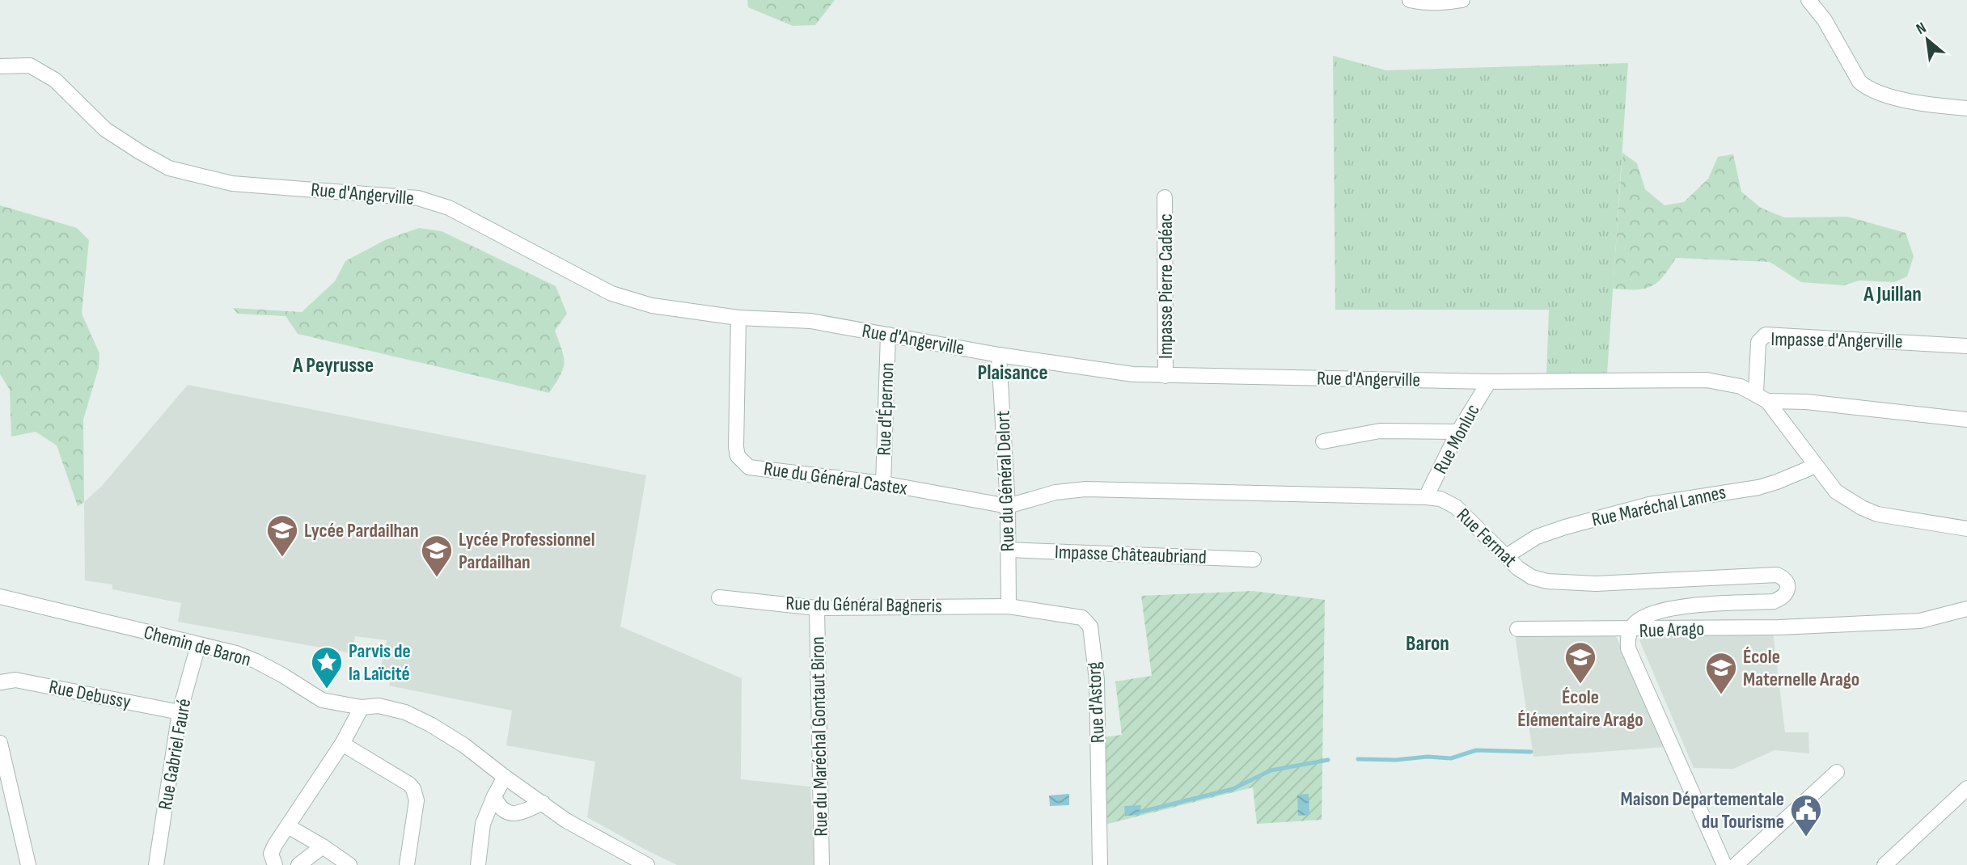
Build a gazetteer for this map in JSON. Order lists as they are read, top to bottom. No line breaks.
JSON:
{"streets":{"street":["Rue d'Angerville","Impasse Pierre Cadéac","Impasse d'Angerville","Rue d'Épernon","Rue Monluc","Rue du Général Castex","Rue du Général Delort","Rue Maréchal Lannes","Rue Fermat","Impasse Châteaubriand","Rue du Général Bagneris","Rue Arago","Chemin de Baron","Rue Debussy","Rue d'Astorg","Rue du Maréchal Gontaut Biron","Rue Gabriel Fauré"]},"crossings":[["Rue d'Angerville","Impasse Pierre Cadéac"],["Rue d'Angerville","Impasse d'Angerville"],["Rue d'Angerville","Rue d'Épernon"],["Rue d'Angerville","Rue Monluc"],["Rue d'Angerville","Rue du Général Castex"],["Rue d'Angerville","Rue du Général Delort"],["Rue d'Épernon","Rue du Général Castex"],["Rue Monluc","Rue Fermat"],["Rue du Général Castex","Rue du Général Delort"],["Rue du Général Castex","Rue Fermat"],["Rue du Général Delort","Rue Fermat"],["Rue du Général Delort","Impasse Châteaubriand"],["Rue du Général Delort","Rue du Général Bagneris"],["Rue du Général Delort","Rue d'Astorg"],["Rue Maréchal Lannes","Rue Fermat"],["Rue Fermat","Rue Arago"],["Rue du Général Bagneris","Rue d'Astorg"],["Rue du Général Bagneris","Rue du Maréchal Gontaut Biron"],["Chemin de Baron","Rue Gabriel Fauré"],["Rue Debussy","Rue Gabriel Fauré"]],"districts":["A Juillan","A Peyrusse","Plaisance","Baron"],"places":{"school or university":["Lycée Pardailhan","Lycée Professionnel Pardailhan","École Élémentaire Arago","École Maternelle Arago"],"place":["Parvis de la Laïcité"],"public building":["Maison Départementale du Tourisme"]},"north":"top left"}
